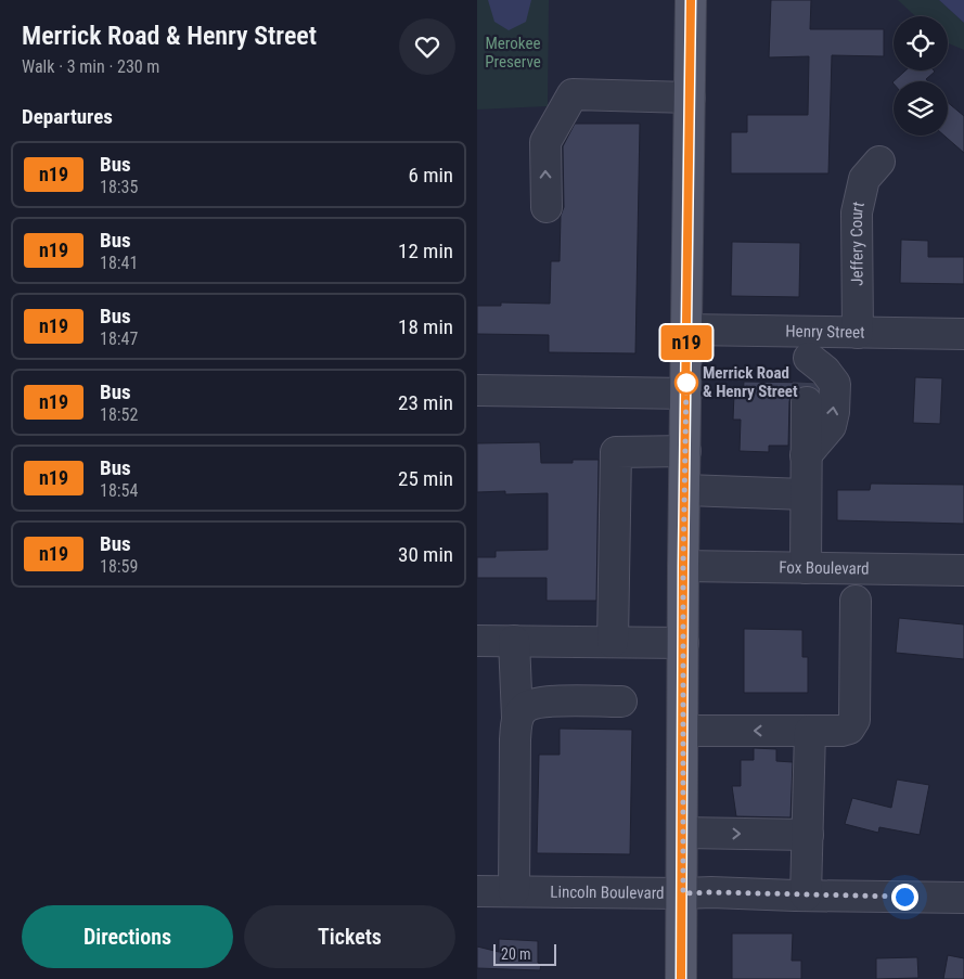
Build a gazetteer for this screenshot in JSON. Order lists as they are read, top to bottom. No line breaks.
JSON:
{"streets":{"street":["Jeffery Court","Henry Street","Fox Boulevard","Lincoln Boulevard"]},"crossings":[["Jeffery Court","Henry Street"]],"parks":["Merokee Preserve"],"places":["Merrick Road & Henry Street"],"lines":["bus line n19"],"scale_bar":"20 m","page":{"heading":[["Merrick Road & Henry Street","Walk · 3 min · 230 m"],"Departures"],"on_map":"n19","list":[{"mark":"n19","name":"Bus","note":"18:35","value":"6 min"},{"mark":"n19","name":"Bus","note":"18:41","value":"12 min"},{"mark":"n19","name":"Bus","note":"18:47","value":"18 min"},{"mark":"n19","name":"Bus","note":"18:52","value":"23 min"},{"mark":"n19","name":"Bus","note":"18:54","value":"25 min"},{"mark":"n19","name":"Bus","note":"18:59","value":"30 min"}],"buttons":["Directions","Tickets"],"scale":"20 m"}}
